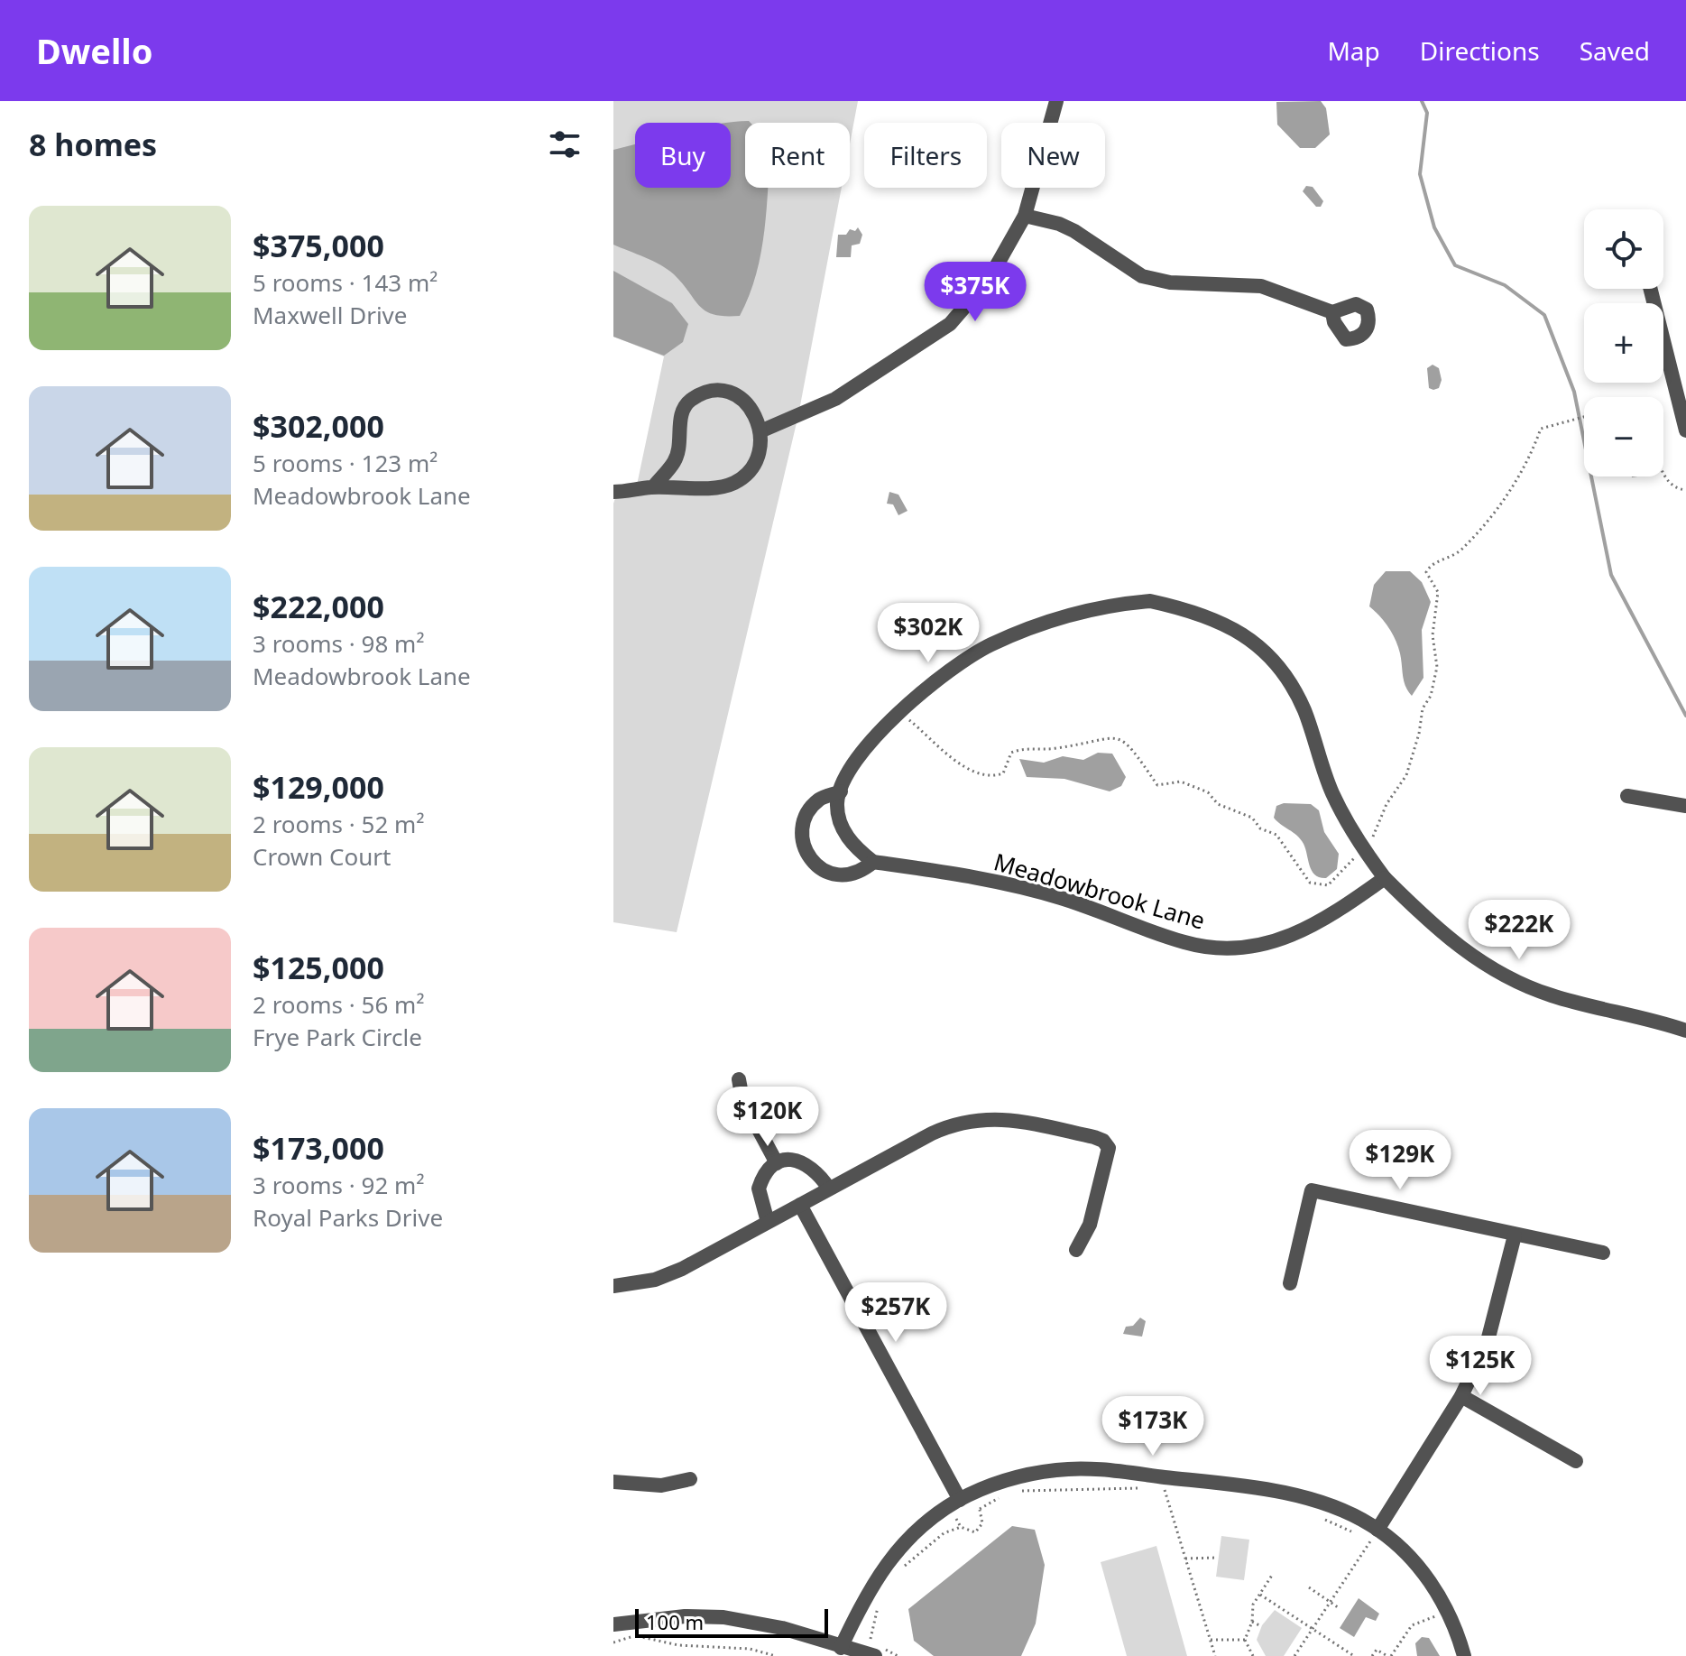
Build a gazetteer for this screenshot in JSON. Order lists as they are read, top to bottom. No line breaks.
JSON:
{"streets":{"street":["Meadowbrook Lane"]},"scale_bar":"100 m","page":{"header":"Dwello","nav":["Map","Directions","Saved"],"heading":"8 homes","chip":["Buy","Rent","Filters","New"],"list":[{"name":"$375,000","note":"5 rooms · 143 m² · Maxwell Drive"},{"name":"$302,000","note":"5 rooms · 123 m² · Meadowbrook Lane"},{"name":"$222,000","note":"3 rooms · 98 m² · Meadowbrook Lane"},{"name":"$129,000","note":"2 rooms · 52 m² · Crown Court"},{"name":"$125,000","note":"2 rooms · 56 m² · Frye Park Circle"},{"name":"$173,000","note":"3 rooms · 92 m² · Royal Parks Drive"}],"map_buttons":["+","−"],"price":["$375K","$302K","$222K","$120K","$129K","$257K","$125K","$173K"],"scale":"100 m"}}
